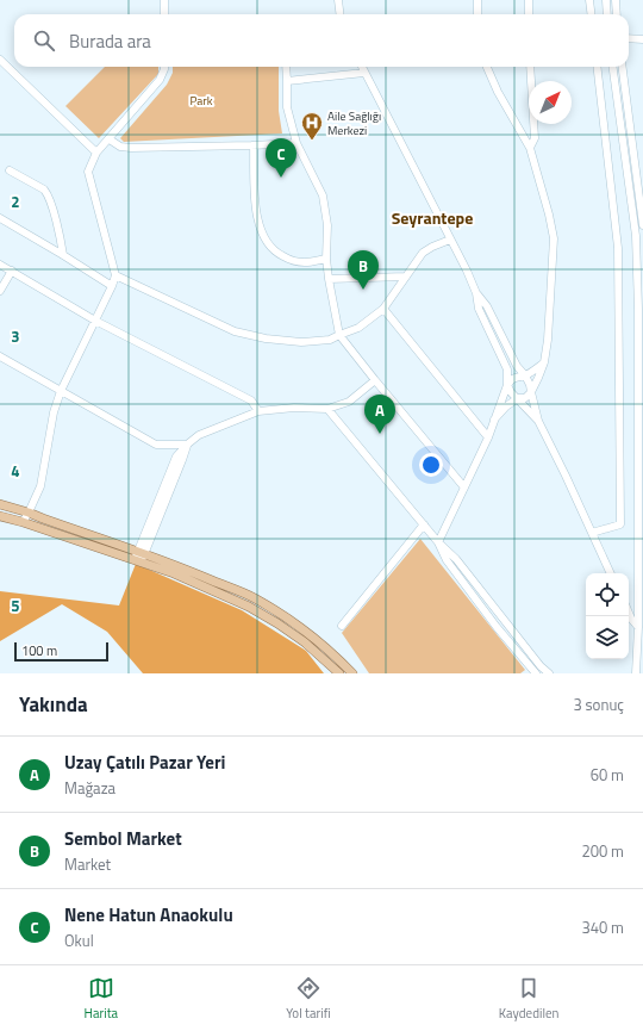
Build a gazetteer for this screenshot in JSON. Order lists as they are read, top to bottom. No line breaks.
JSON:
{"districts":["Seyrantepe"],"parks":["Park"],"places":{"hospital":["Aile Sağlığı Merkezi"]},"scale_bar":"100 m","north":"top right","page":{"search":"Burada ara","pins":["C","B","A"],"scale":"100 m","heading":["Yakında","3 sonuç"],"list":[{"mark":"A","name":"Uzay Çatılı Pazar Yeri","note":"Mağaza","value":"60 m"},{"mark":"B","name":"Sembol Market","note":"Market","value":"200 m"},{"mark":"C","name":"Nene Hatun Anaokulu","note":"Okul","value":"340 m"}],"nav":["Harita","Yol tarifi","Kaydedilen"]},"grid":{"rows":["2","3","4","5"]}}
